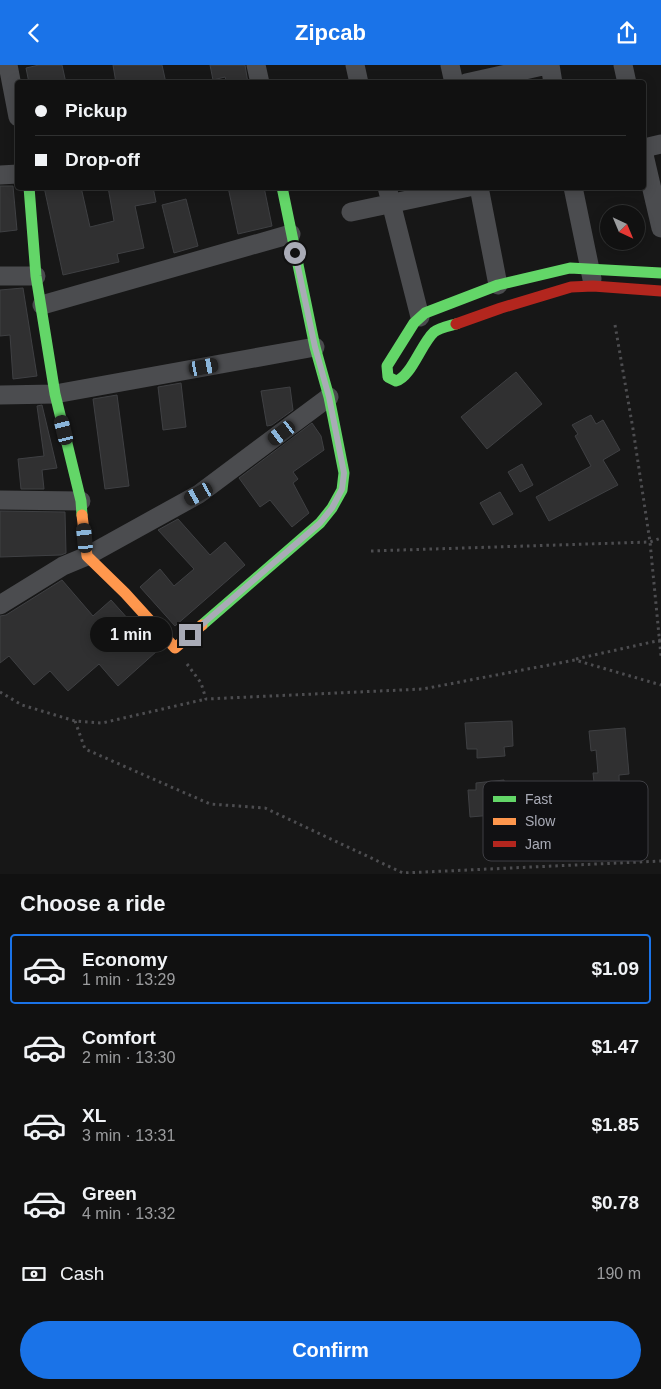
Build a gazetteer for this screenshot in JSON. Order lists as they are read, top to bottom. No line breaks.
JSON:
{"legend":["Fast","Slow","Jam"],"north":"bottom right","page":{"header":"Zipcab","banner":["Pickup","Drop-off"],"bubble":"1 min","heading":"Choose a ride","list":[{"name":"Economy","note":"1 min · 13:29","value":"$1.09"},{"name":"Comfort","note":"2 min · 13:30","value":"$1.47"},{"name":"XL","note":"3 min · 13:31","value":"$1.85"},{"name":"Green","note":"4 min · 13:32","value":"$0.78"}],"pay":["Cash","190 m"],"buttons":"Confirm"}}
